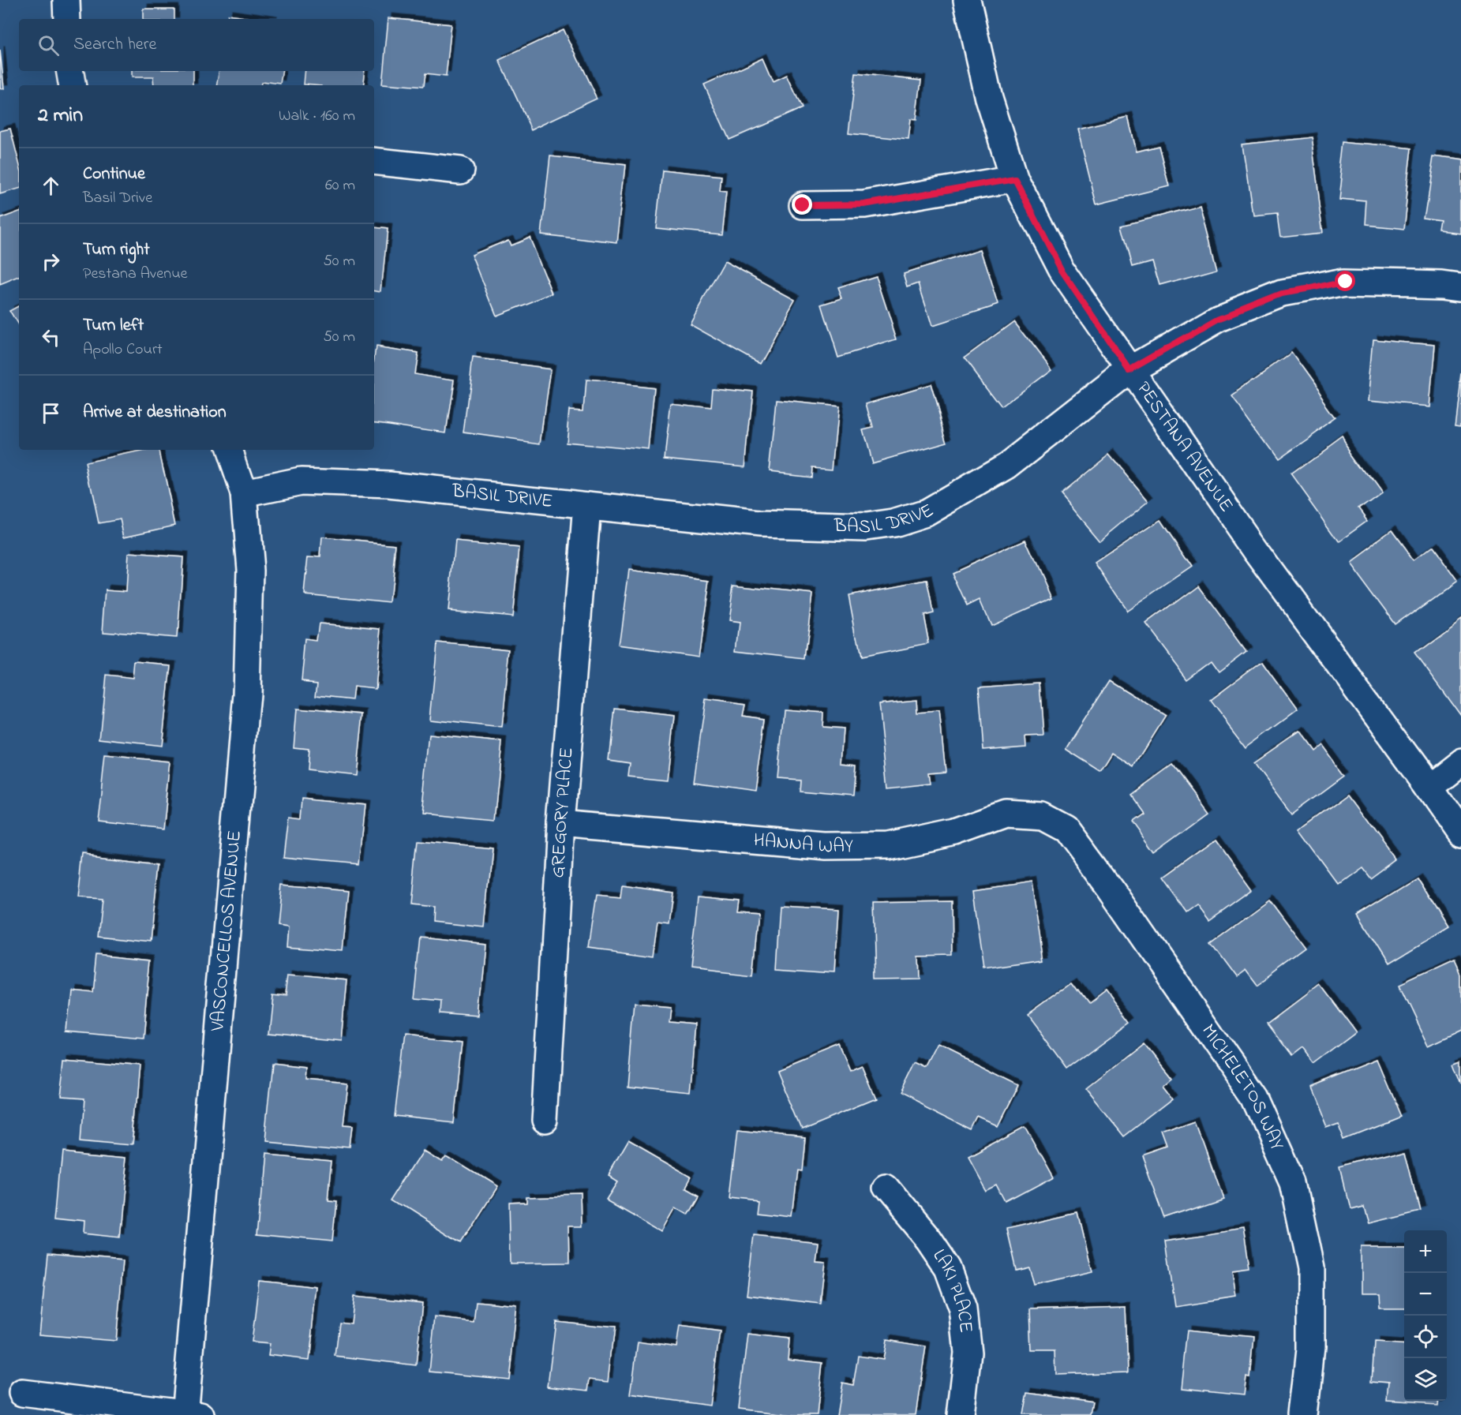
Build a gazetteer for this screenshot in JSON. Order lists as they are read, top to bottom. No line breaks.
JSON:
{"streets":{"street":["PESTANA AVENUE","BASIL DRIVE","GREGORY PLACE","HANNA WAY","VASCONCELLOS AVENUE","MICHELETOS WAY","LAKI PLACE"]},"crossings":[["PESTANA AVENUE","BASIL DRIVE"],["BASIL DRIVE","GREGORY PLACE"],["BASIL DRIVE","VASCONCELLOS AVENUE"],["GREGORY PLACE","HANNA WAY"],["HANNA WAY","MICHELETOS WAY"]],"page":{"search":"Search here","heading":["2 min","Walk · 160 m"],"list":[["Continue","Basil Drive","60 m"],["Turn right","Pestana Avenue","50 m"],["Turn left","Apollo Court","50 m"],"Arrive at destination"],"map_buttons":["+","−"]}}
